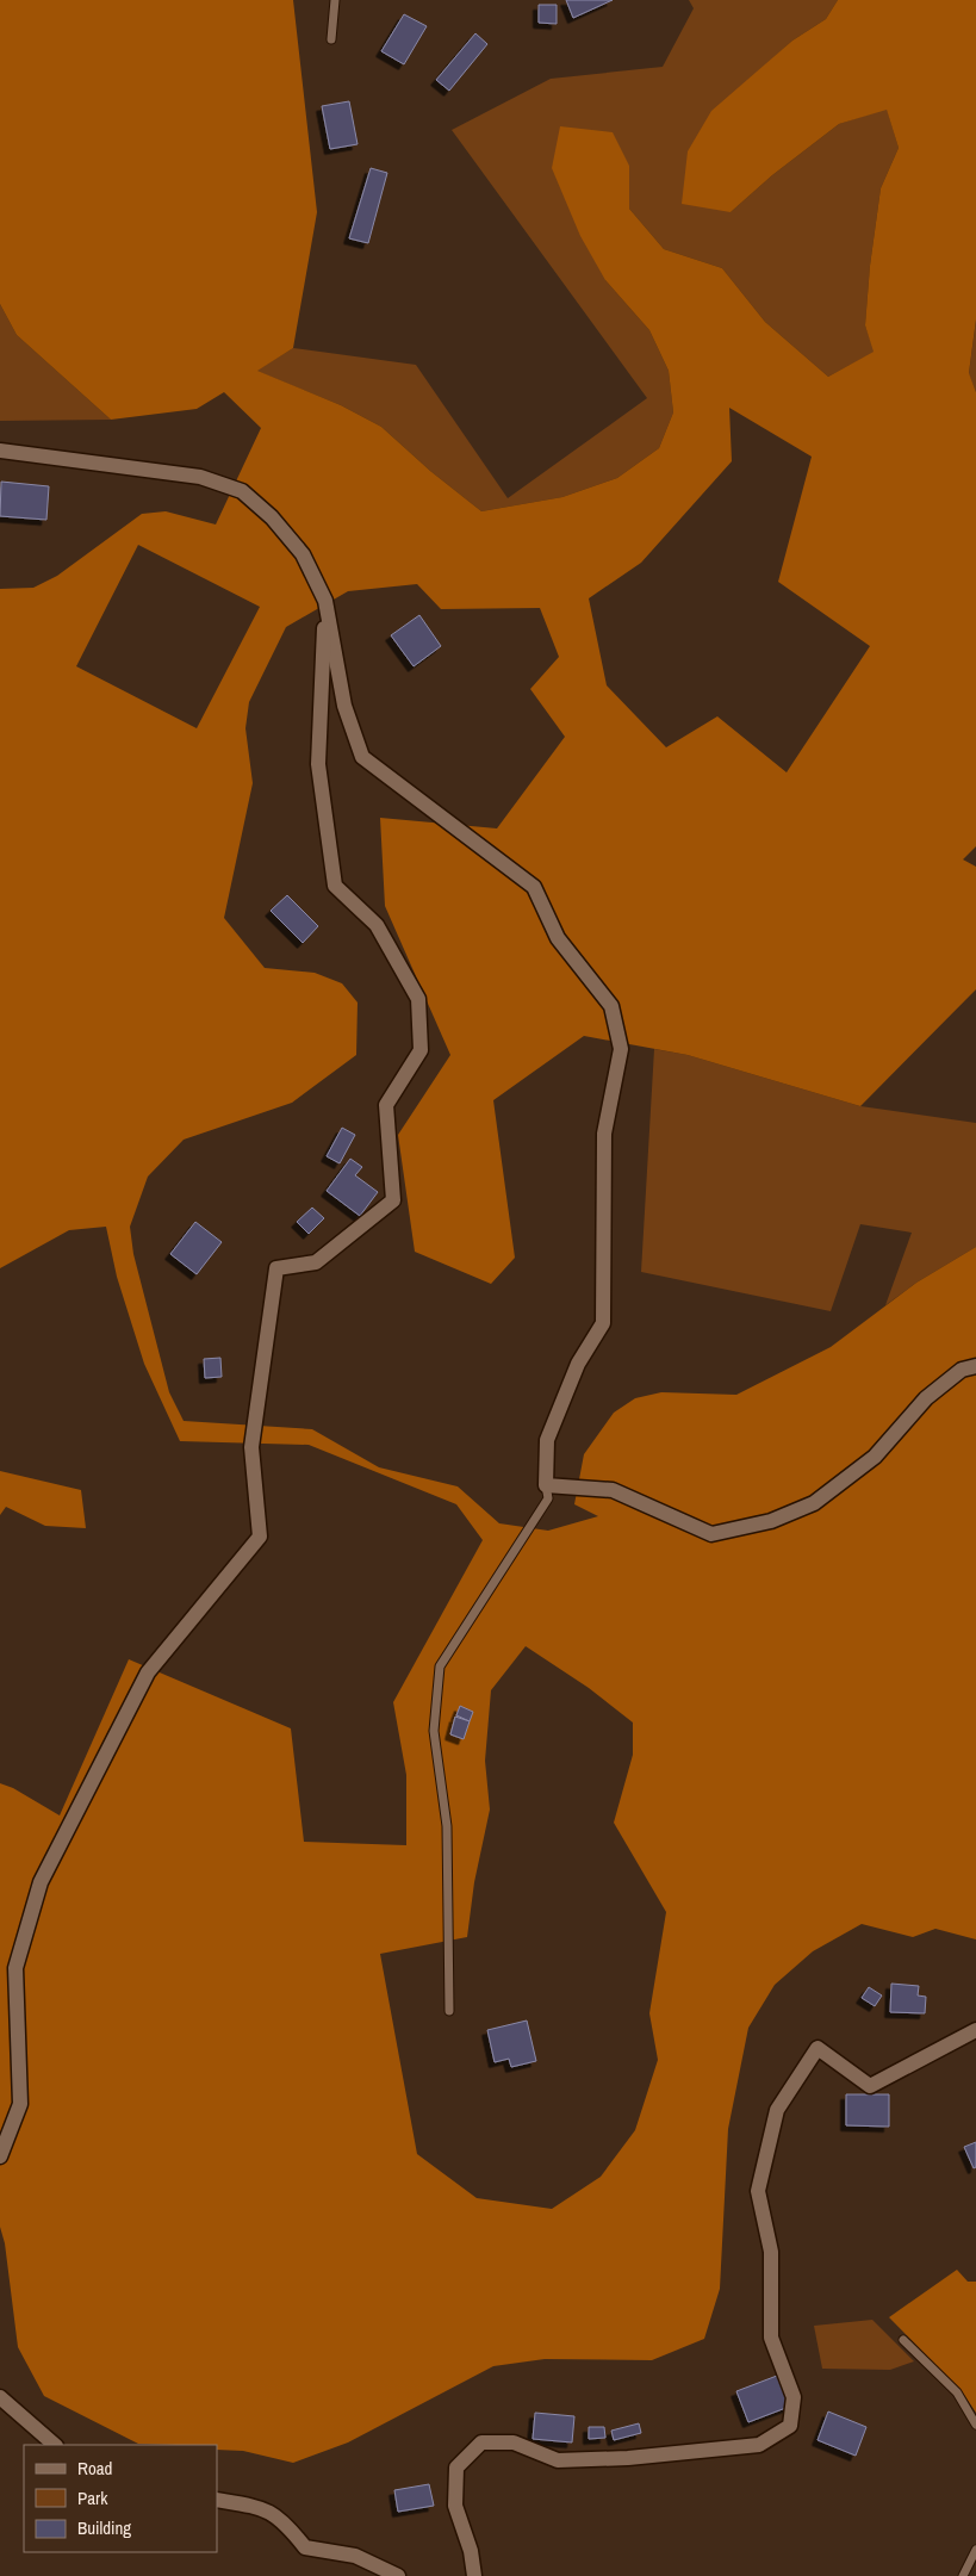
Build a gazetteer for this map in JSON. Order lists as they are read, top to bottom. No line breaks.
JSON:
{"legend":["Road","Park","Building"]}
